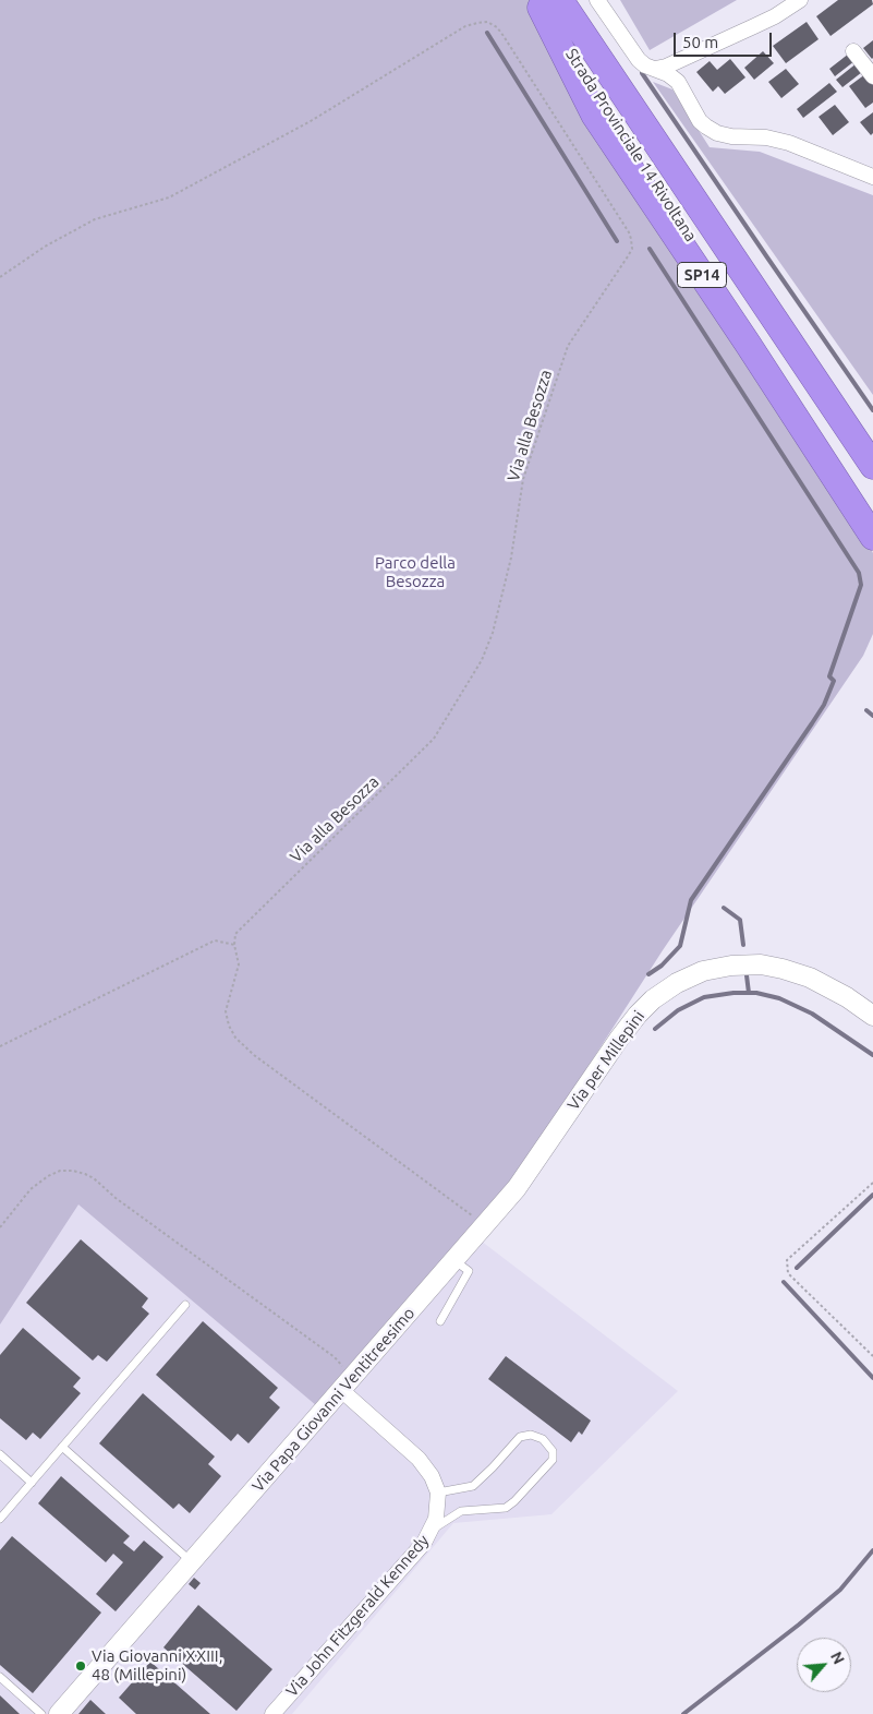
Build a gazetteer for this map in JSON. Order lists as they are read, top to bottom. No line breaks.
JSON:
{"streets":{"highway":["Strada Provinciale 14 Rivoltana","SP14"],"street":["Via per Millepini","Via Papa Giovanni Ventitreesimo","Via John Fitzgerald Kennedy"],"path":["Via alla Besozza"]},"crossings":[["Strada Provinciale 14 Rivoltana","SP14"],["Via alla Besozza","Via per Millepini"],["Via alla Besozza","Via Papa Giovanni Ventitreesimo"],["Via per Millepini","Via Papa Giovanni Ventitreesimo"]],"parks":["Parco della Besozza"],"places":["Via Giovanni XXIII, 48 (Millepini)"],"scale_bar":"50 m","north":"top right"}
